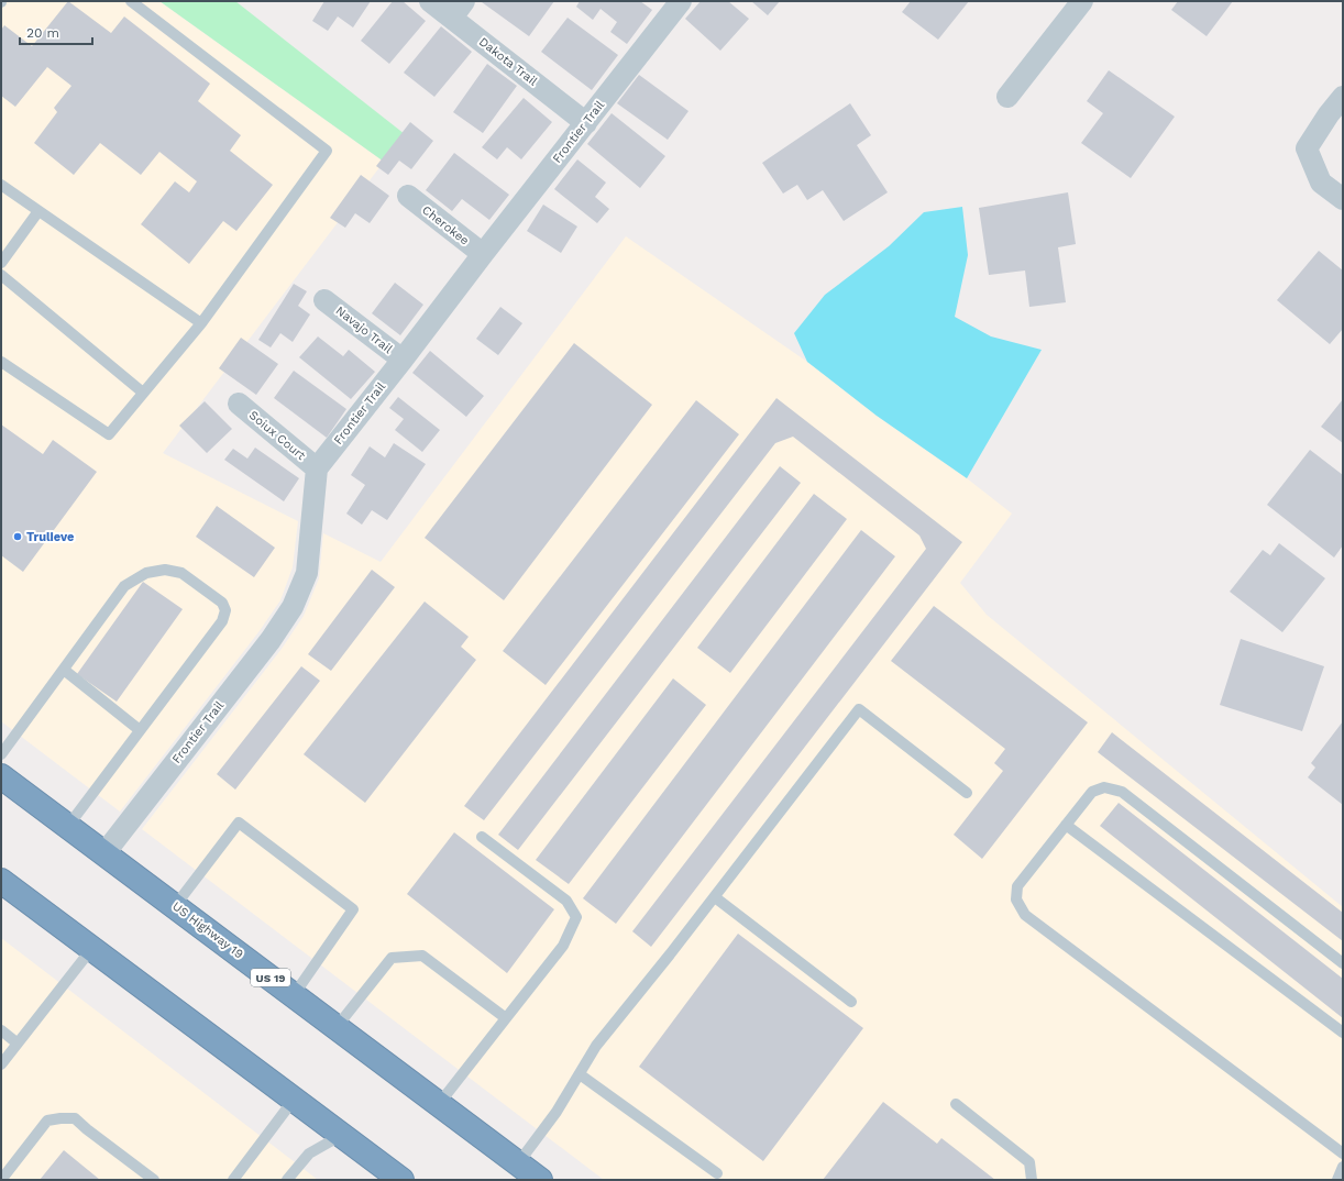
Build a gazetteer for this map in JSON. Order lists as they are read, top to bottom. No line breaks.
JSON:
{"streets":{"highway":["US Highway 19","US 19"],"street":["Dakota Trail","Frontier Trail","Cherokee","Navajo Trail","Soiux Court"]},"crossings":[["Dakota Trail","Frontier Trail"],["Frontier Trail","Cherokee"],["Frontier Trail","Navajo Trail"],["Frontier Trail","Soiux Court"],["Frontier Trail","US Highway 19"]],"places":["Trulieve"],"scale_bar":"20 m"}
